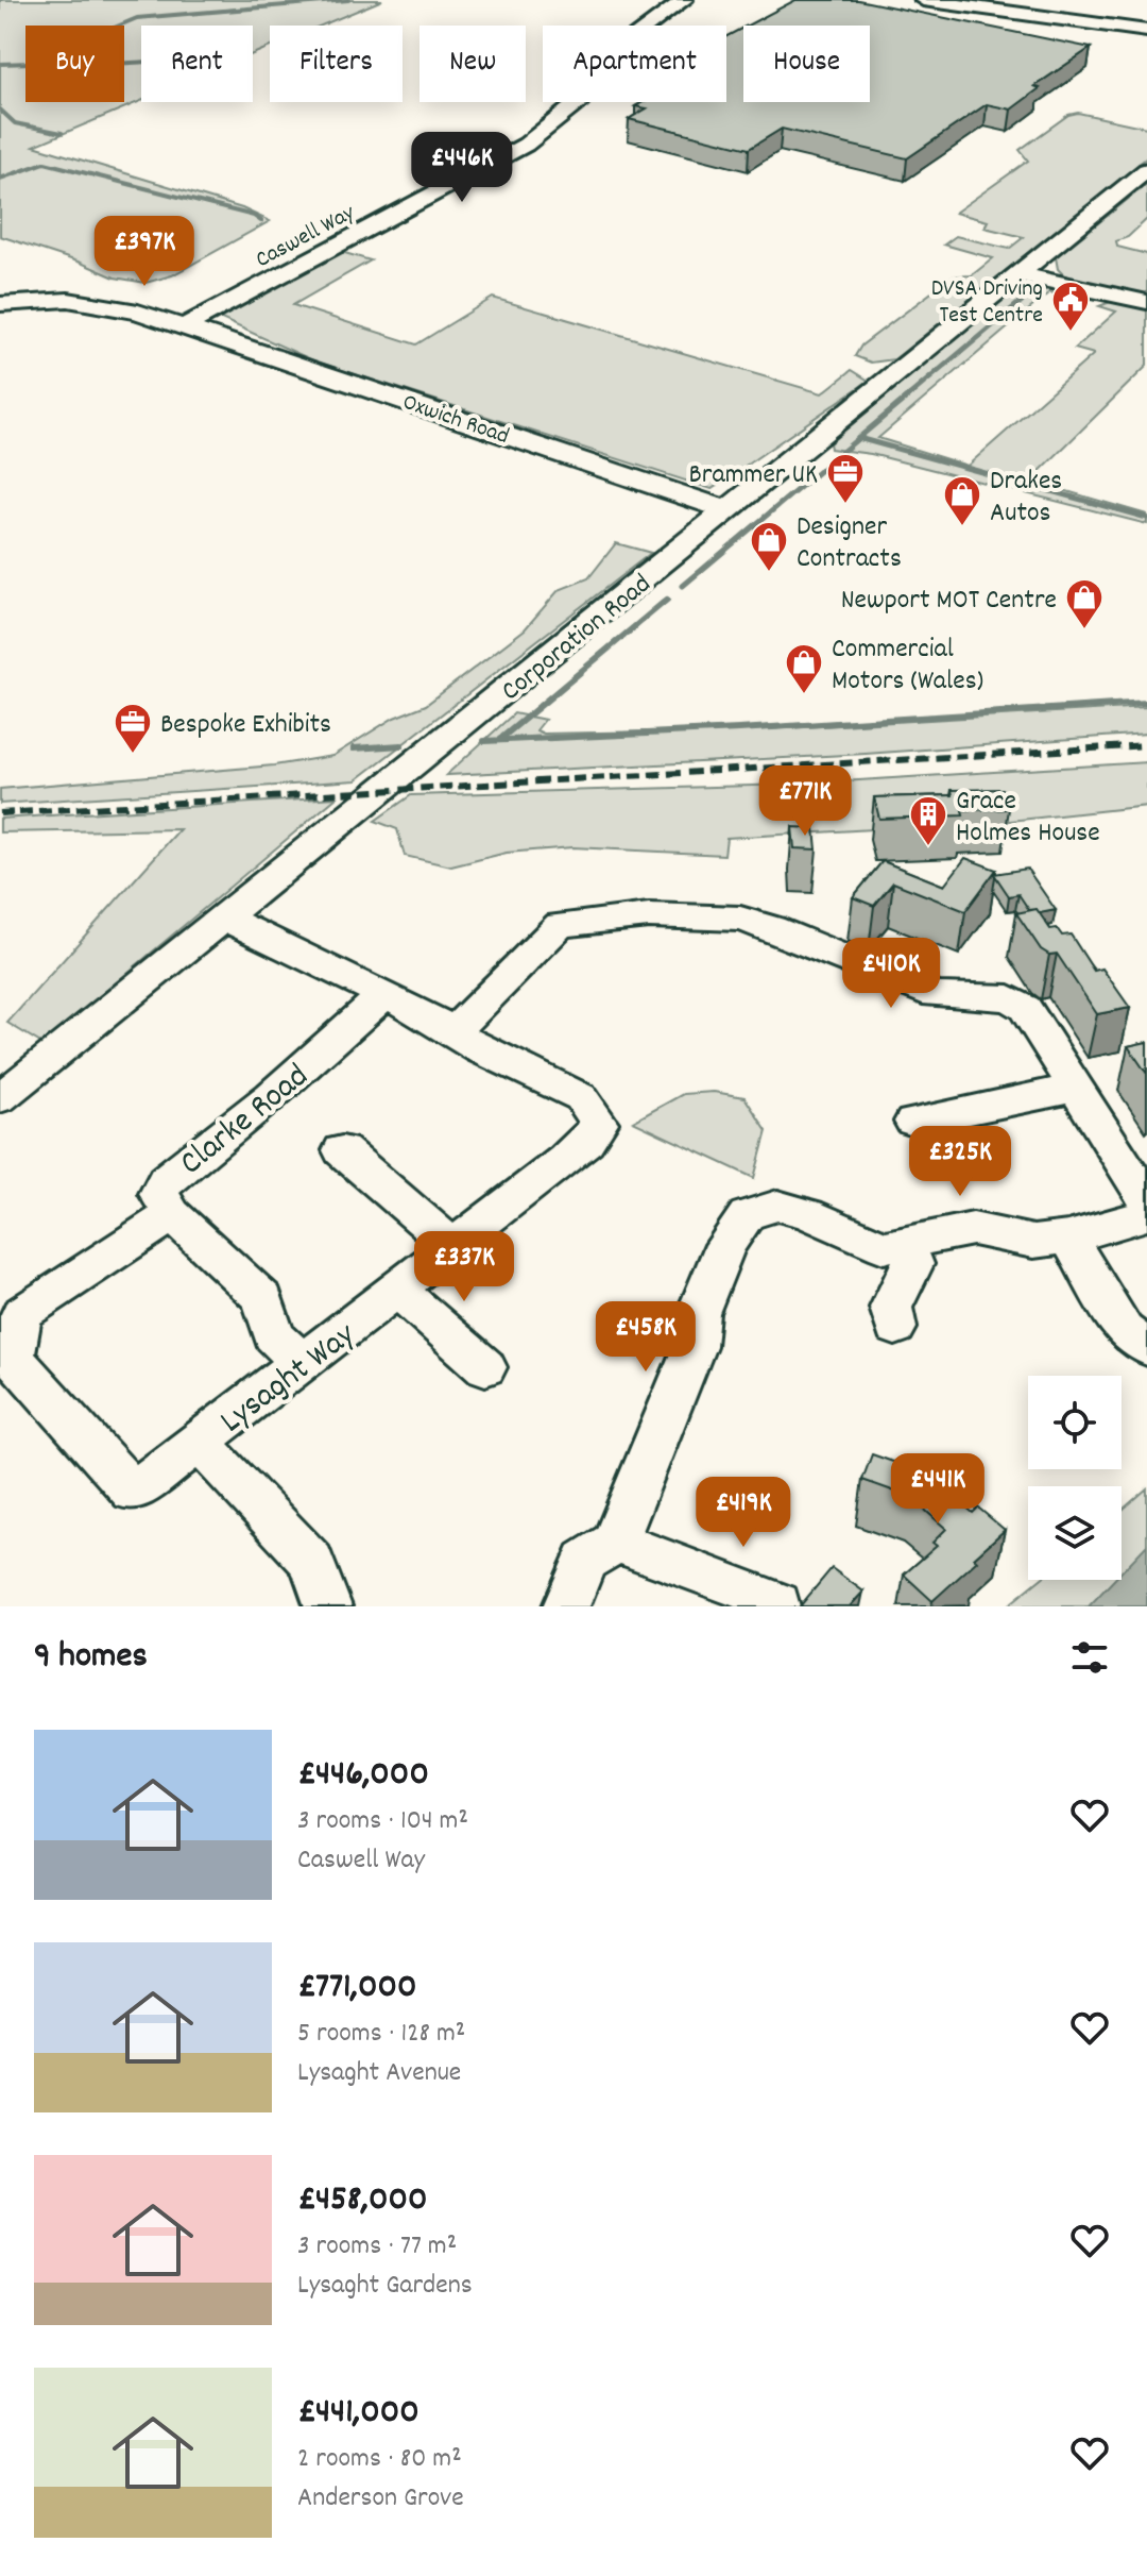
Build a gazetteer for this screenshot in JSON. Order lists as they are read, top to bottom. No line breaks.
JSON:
{"streets":{"street":["Caswell Way","Oxwich Road","Corporation Road","Clarke Road","Lysaght Way"]},"crossings":[["Caswell Way","Oxwich Road"],["Oxwich Road","Corporation Road"],["Corporation Road","Lysaght Way"],["Clarke Road","Lysaght Way"]],"places":{"public building":["DVSA Driving Test Centre"],"office":["Brammer UK","Bespoke Exhibits"],"shop":["Drakes Autos","Designer Contracts","Newport MOT Centre","Commercial Motors (Wales)"],"building":["Grace Holmes House"]},"page":{"chip":["Buy","Rent","Filters","New","Apartment","House"],"price":["£446K","£397K","£771K","£410K","£325K","£337K","£458K","£441K","£419K"],"heading":"9 homes","list":[{"name":"£446,000","note":"3 rooms · 104 m² · Caswell Way"},{"name":"£771,000","note":"5 rooms · 128 m² · Lysaght Avenue"},{"name":"£458,000","note":"3 rooms · 77 m² · Lysaght Gardens"},{"name":"£441,000","note":"2 rooms · 80 m² · Anderson Grove"}]}}
